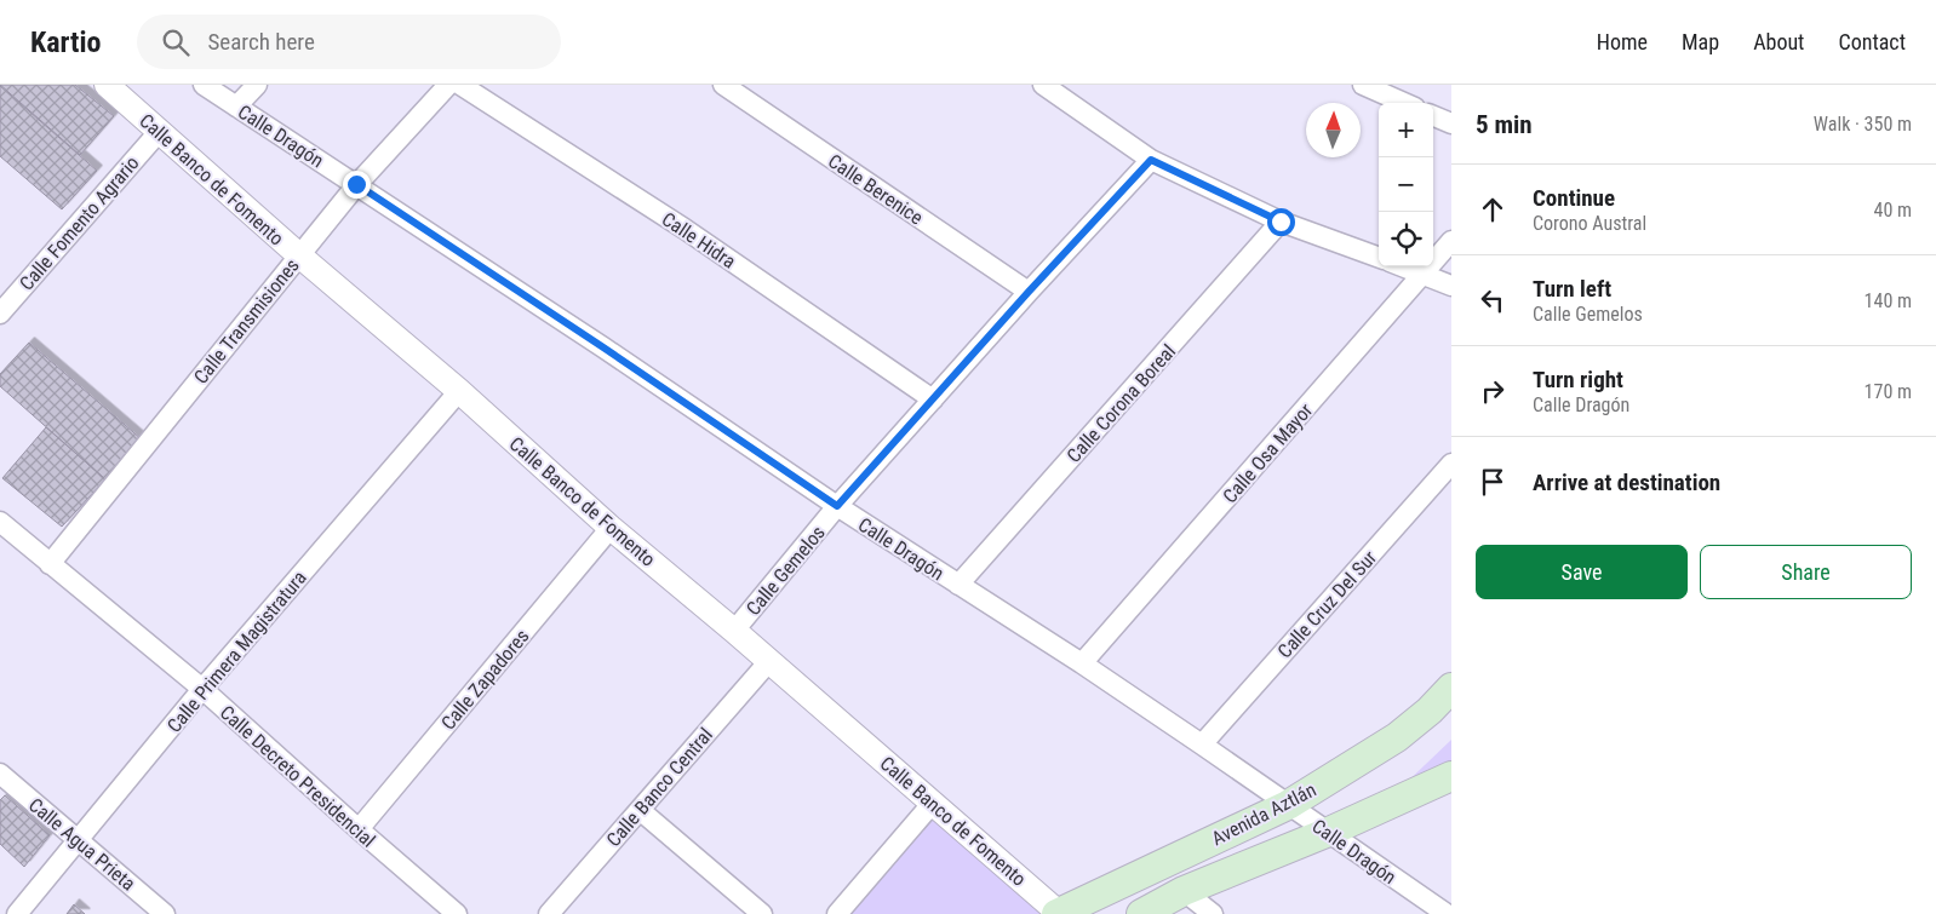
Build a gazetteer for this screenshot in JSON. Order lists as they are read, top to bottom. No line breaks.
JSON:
{"streets":{"main road":["Avenida Aztlán"],"street":["Calle Dragón","Calle Banco de Fomento","Calle Berenice","Calle Fomento Agrario","Calle Hidra","Calle Transmisiones","Calle Corona Boreal","Calle Osa Mayor","Calle Gemelos","Calle Cruz Del Sur","Calle Primera Magistratura","Calle Zapadores","Calle Decreto Presidencial","Calle Banco Central","Calle Agua Prieta"]},"crossings":[["Calle Dragón","Calle Transmisiones"],["Calle Dragón","Calle Corona Boreal"],["Calle Dragón","Calle Osa Mayor"],["Calle Dragón","Calle Gemelos"],["Calle Dragón","Calle Cruz Del Sur"],["Calle Dragón","Avenida Aztlán"],["Calle Banco de Fomento","Calle Fomento Agrario"],["Calle Banco de Fomento","Calle Transmisiones"],["Calle Banco de Fomento","Calle Gemelos"],["Calle Banco de Fomento","Calle Primera Magistratura"],["Calle Banco de Fomento","Calle Zapadores"],["Calle Banco de Fomento","Calle Banco Central"],["Calle Banco de Fomento","Avenida Aztlán"],["Calle Berenice","Calle Gemelos"],["Calle Hidra","Calle Gemelos"],["Calle Transmisiones","Calle Decreto Presidencial"],["Calle Primera Magistratura","Calle Decreto Presidencial"],["Calle Primera Magistratura","Calle Agua Prieta"],["Calle Zapadores","Calle Decreto Presidencial"]],"north":"top","page":{"header":"Kartio","search":"Search here","nav":["Home","Map","About","Contact"],"heading":["5 min","Walk · 350 m"],"map_buttons":["+","−"],"list":[["Continue","Corono Austral","40 m"],["Turn left","Calle Gemelos","140 m"],["Turn right","Calle Dragón","170 m"],"Arrive at destination"],"buttons":["Save","Share"]}}
